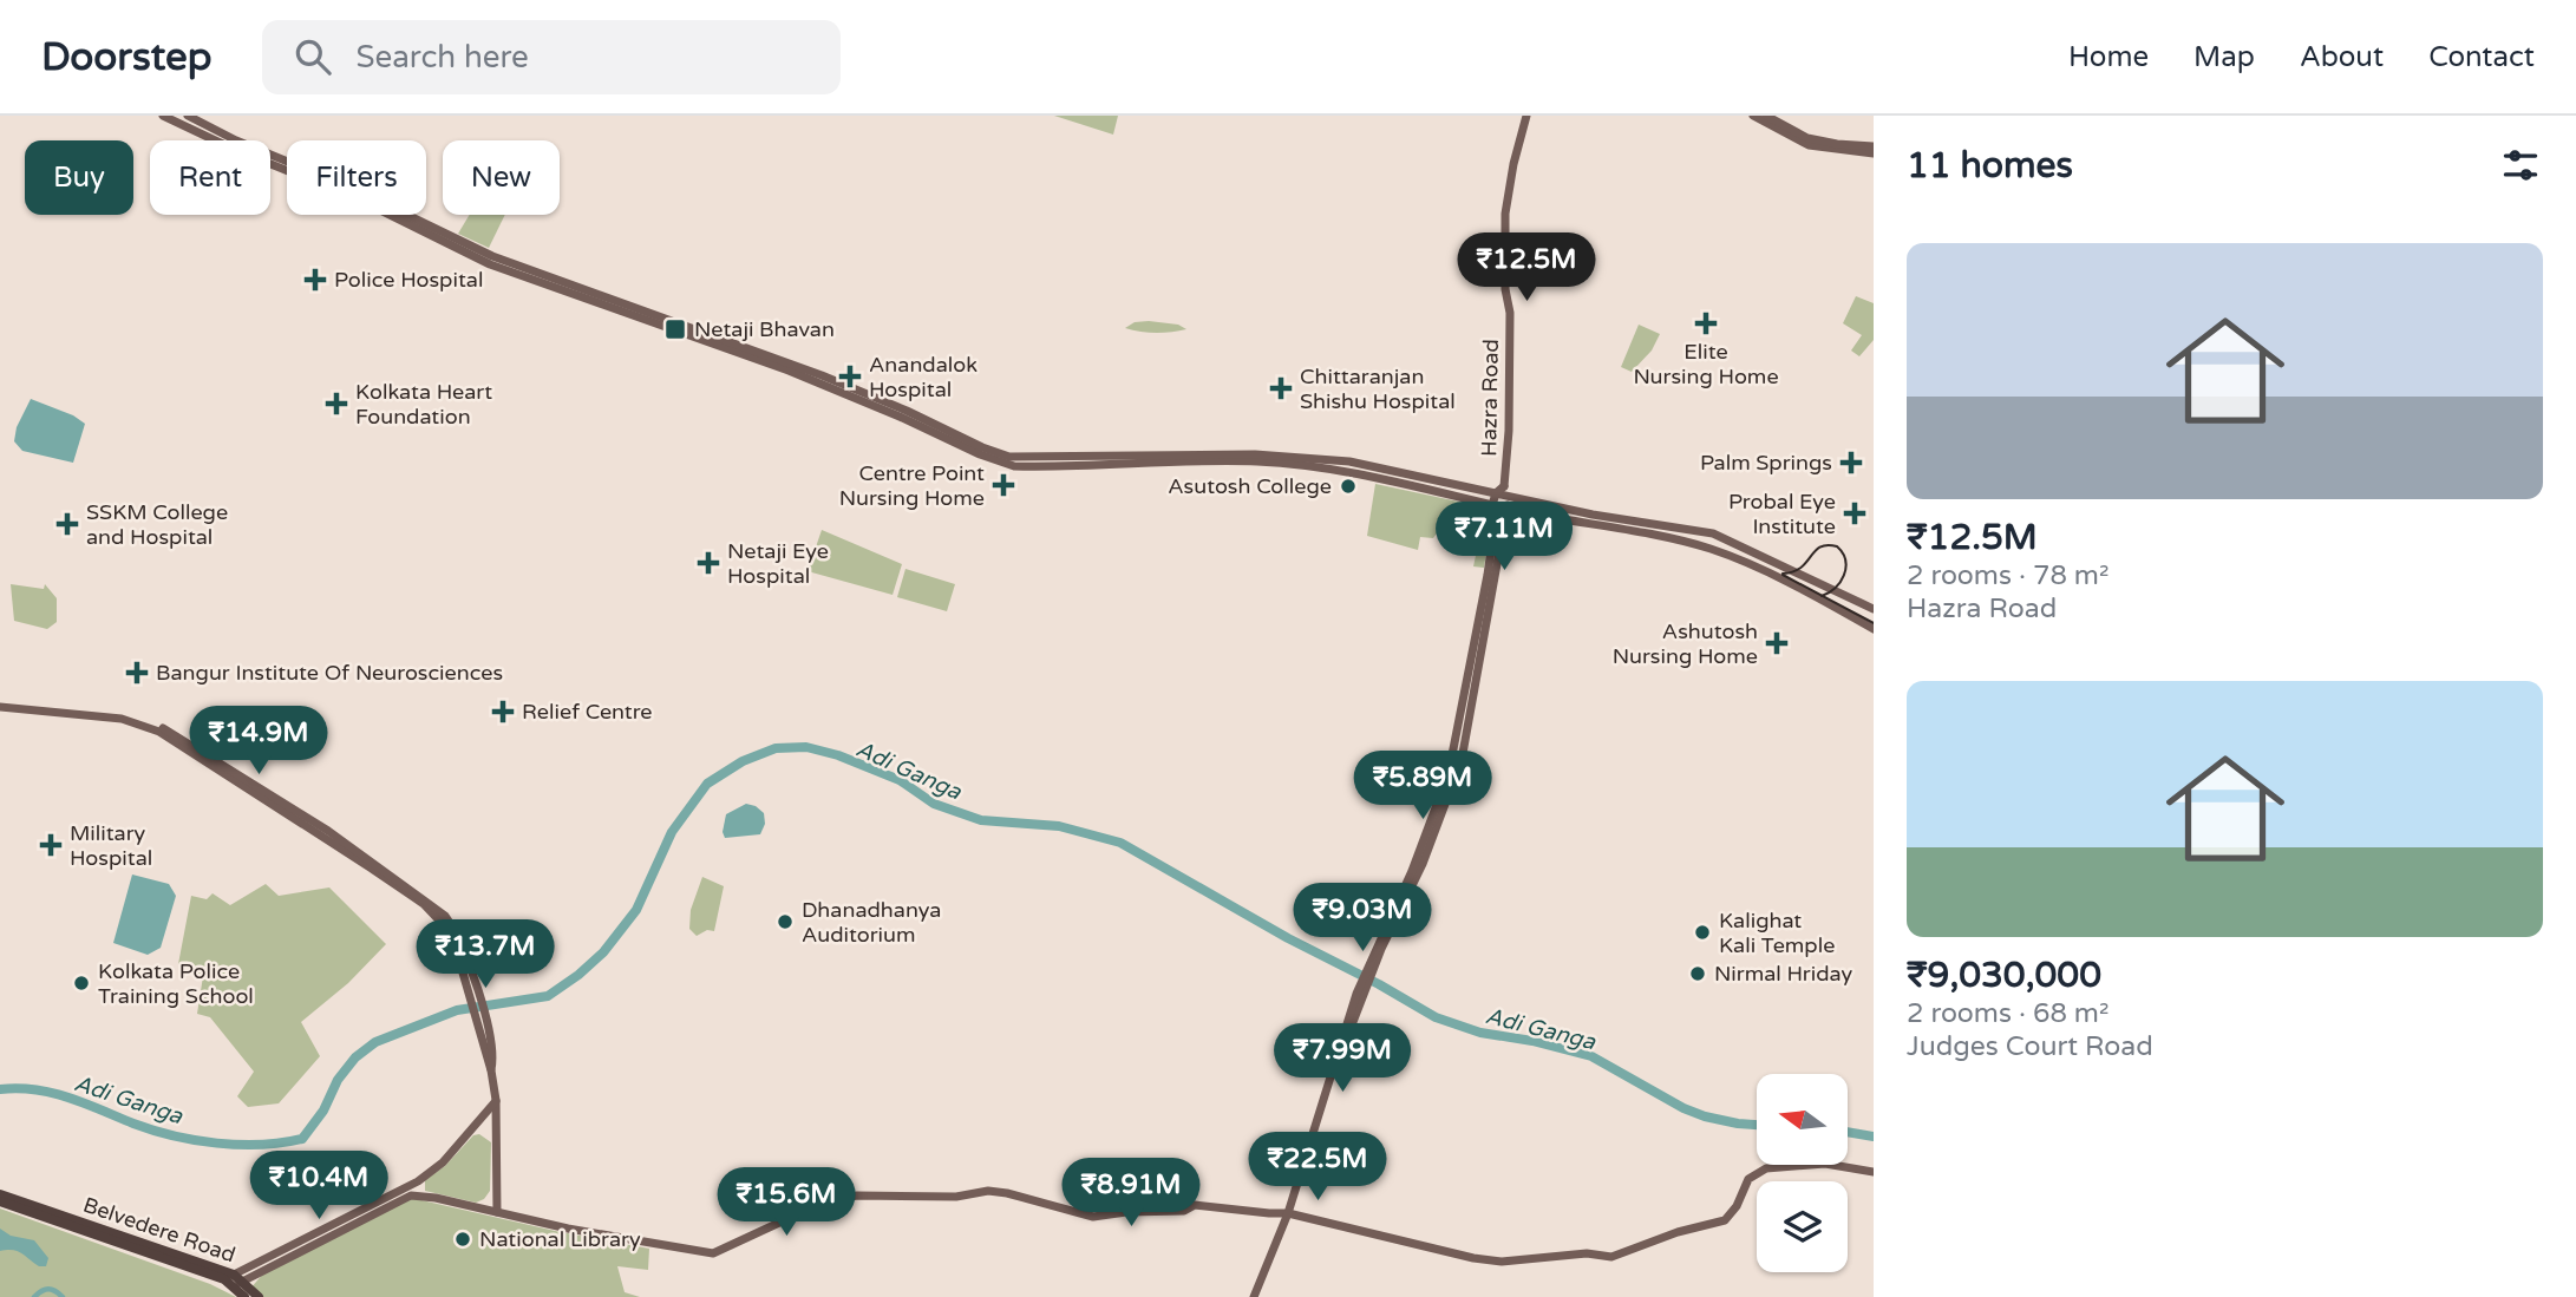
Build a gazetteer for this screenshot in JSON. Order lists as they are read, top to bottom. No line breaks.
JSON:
{"streets":{"highway":["Belvedere Road"],"main road":["Hazra Road"]},"water":["Adi Ganga"],"places":{"health":["Police Hospital","Elite Nursing Home","Anandalok Hospital","Chittaranjan Shishu Hospital","Kolkata Heart Foundation","Palm Springs","Centre Point Nursing Home","Probal Eye Institute","SSKM College and Hospital","Netaji Eye Hospital","Ashutosh Nursing Home","Bangur Institute Of Neurosciences","Relief Centre","Military Hospital"],"transit":["Netaji Bhavan"],"other":["Asutosh College","Dhanadhanya Auditorium","Kalighat Kali Temple","Nirmal Hriday","Kolkata Police Training School","National Library"]},"north":"left","page":{"header":"Doorstep","search":"Search here","nav":["Home","Map","About","Contact"],"heading":"11 homes","chip":["Buy","Rent","Filters","New"],"list":[{"name":"₹12.5M","note":"2 rooms · 78 m² · Hazra Road"},{"name":"₹9,030,000","note":"2 rooms · 68 m² · Judges Court Road"}],"price":["₹12.5M","₹7.11M","₹14.9M","₹5.89M","₹9.03M","₹13.7M","₹7.99M","₹22.5M","₹10.4M","₹8.91M","₹15.6M"]}}
